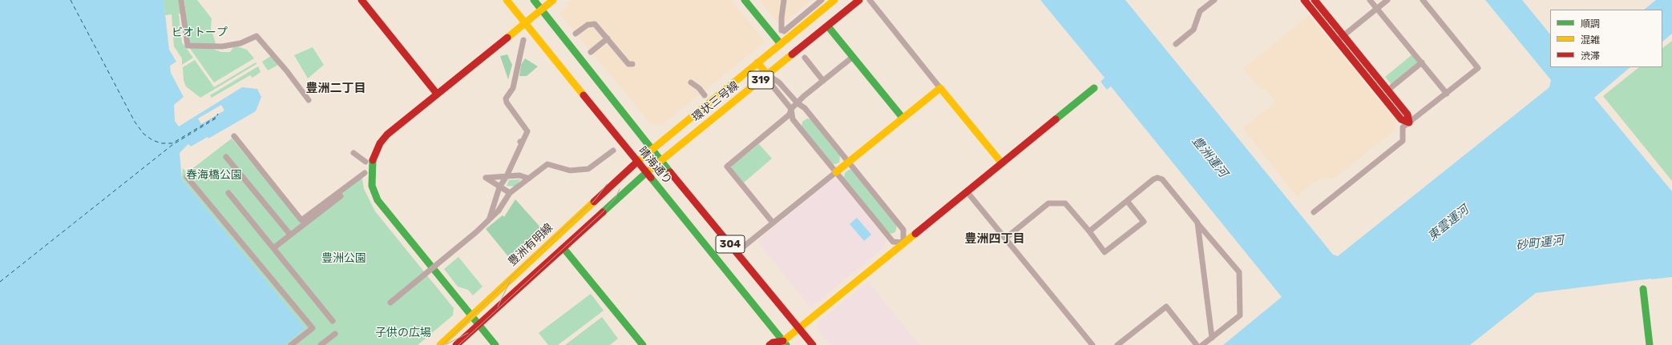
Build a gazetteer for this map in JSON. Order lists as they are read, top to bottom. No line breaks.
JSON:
{"streets":{"main road":["319","環状三号線","晴海通り","304","豊洲有明線"]},"crossings":[["環状三号線","晴海通り"],["環状三号線","豊洲有明線"],["晴海通り","豊洲有明線"]],"districts":["豊洲二丁目","豊洲四丁目"],"water":["豊洲運河","東雲運河","砂町運河"],"parks":["ビオトープ","春海橋公園","豊洲公園","子供の広場"],"legend":["順調","混雑","渋滞"]}
